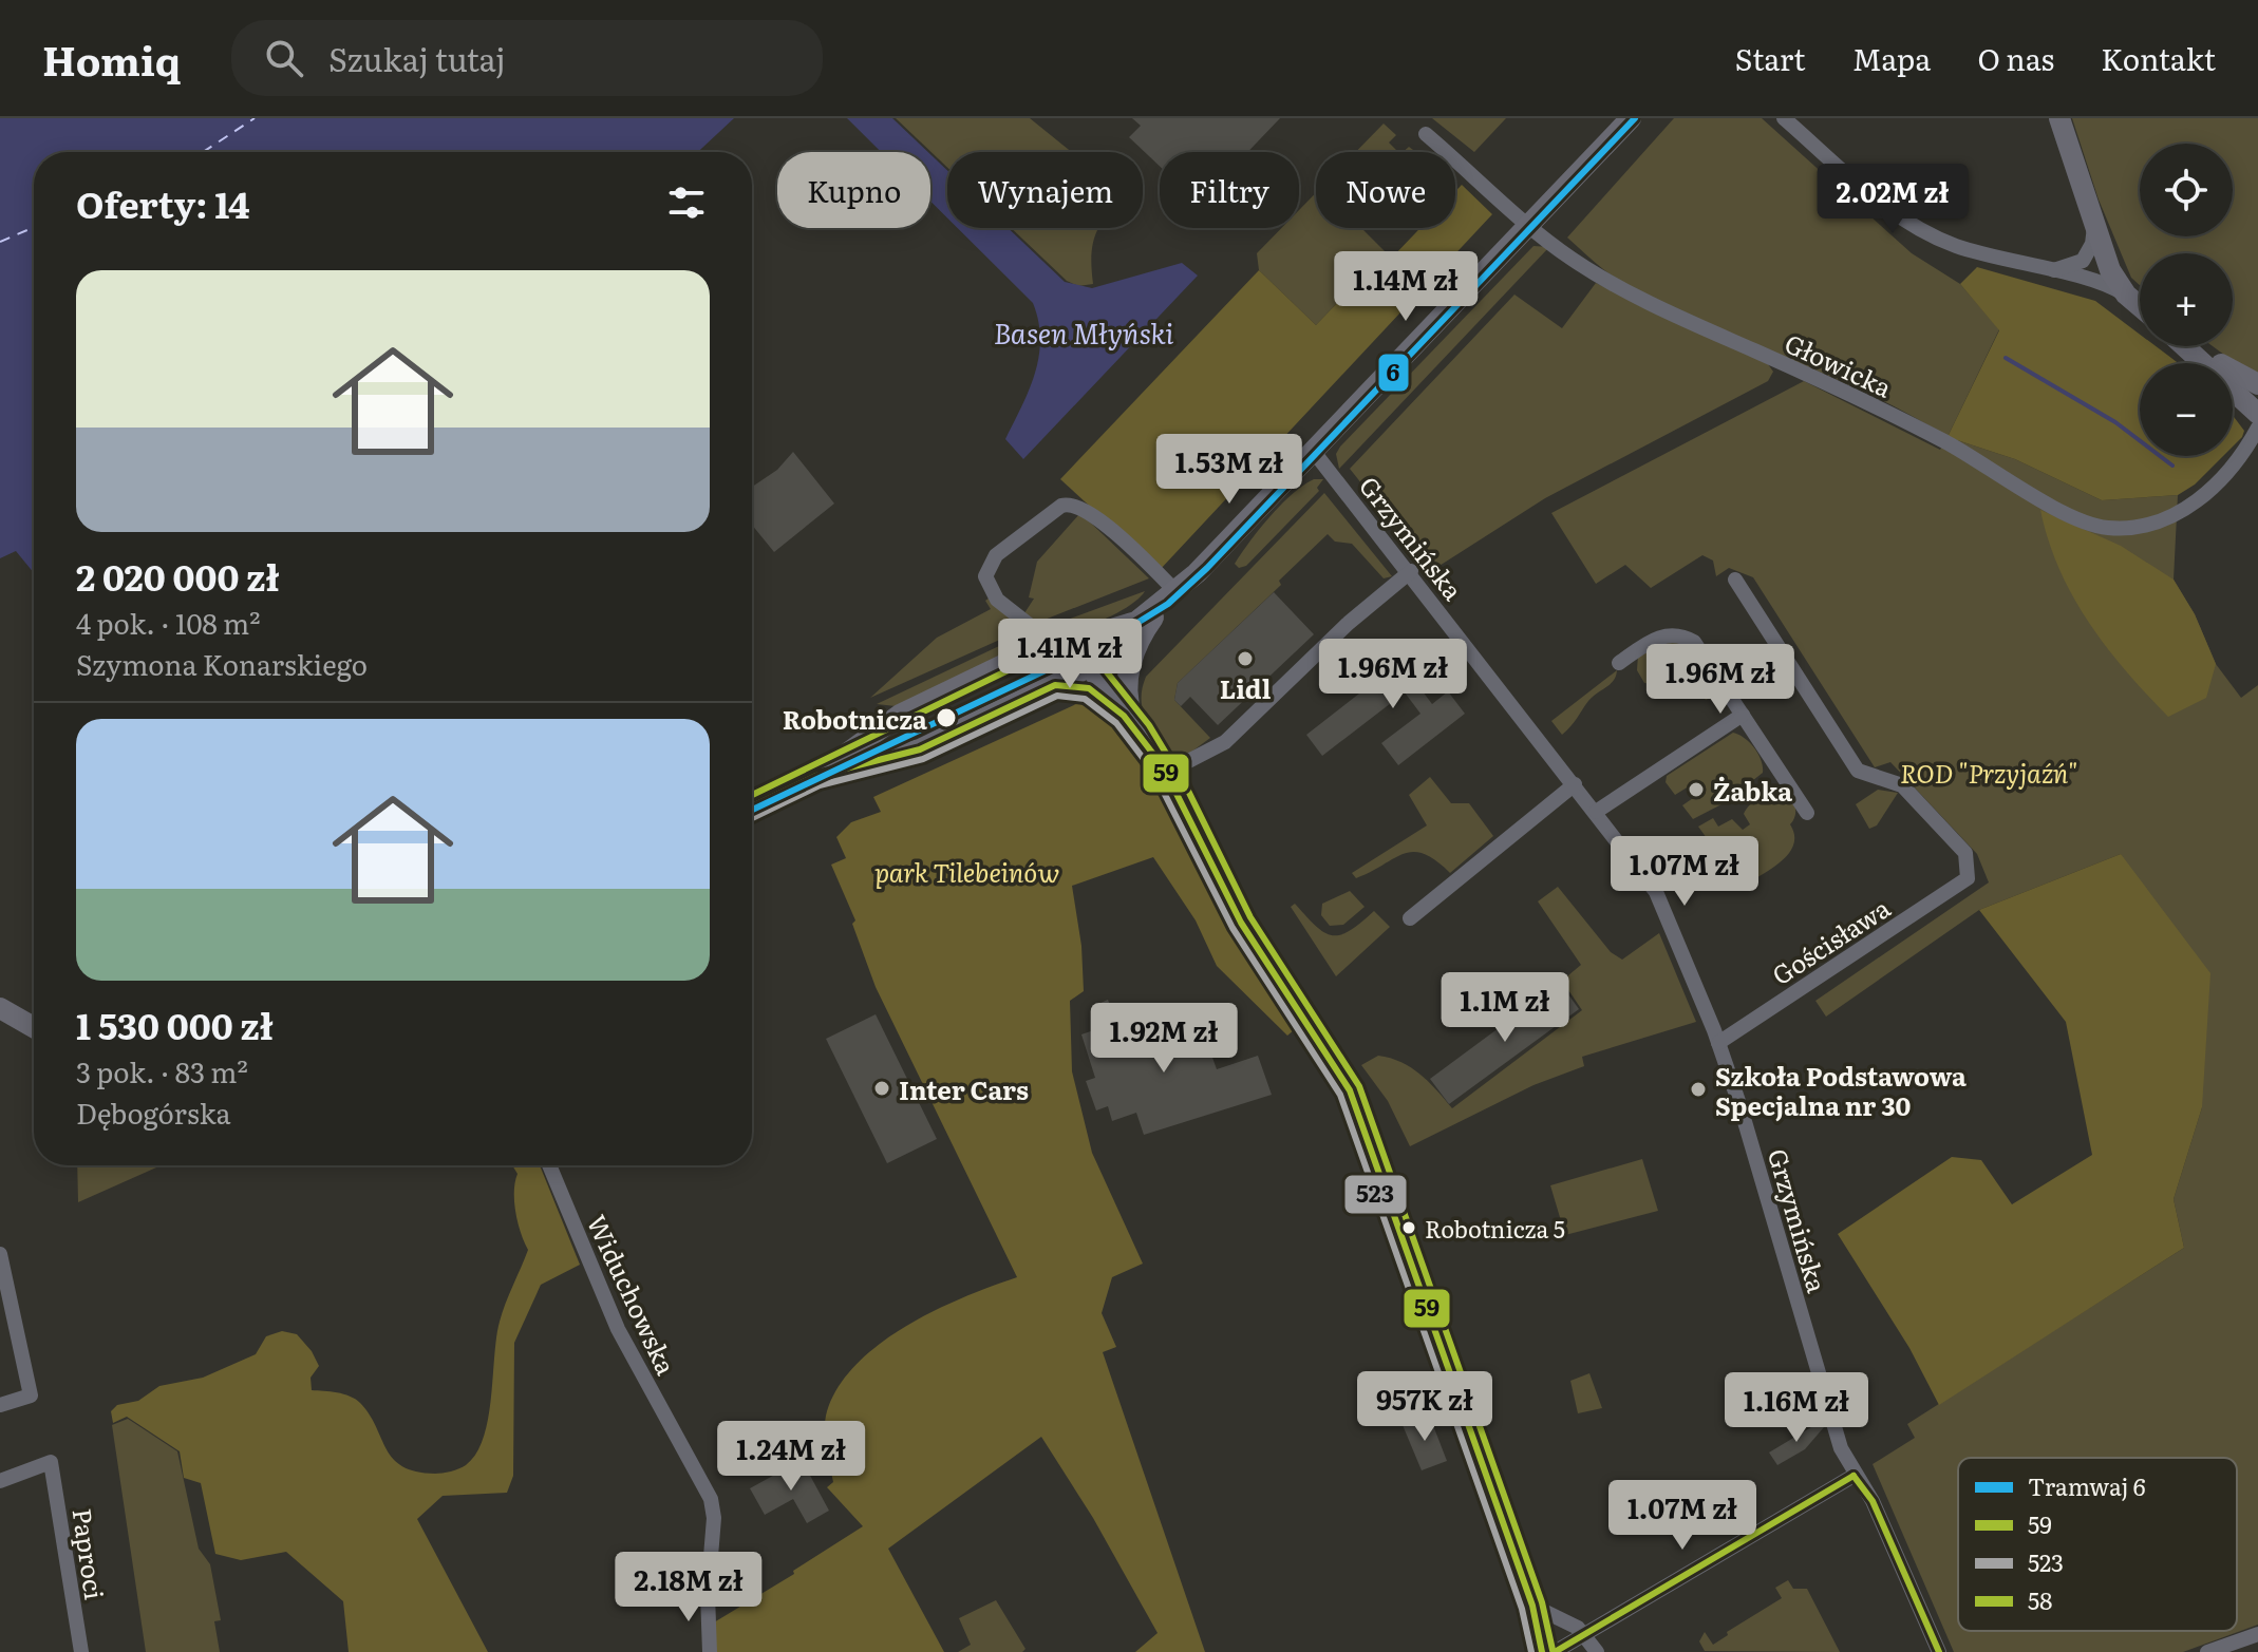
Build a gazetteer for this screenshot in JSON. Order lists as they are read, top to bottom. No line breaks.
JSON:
{"streets":{"street":["Głowicka","Grzymińska","Gościsława","Widuchowska","Paproci"]},"crossings":[["Grzymińska","Gościsława"]],"water":["Basen Młyński"],"parks":["ROD \"Przyjaźń\"","park Tilebeinów"],"places":["Lidl","Robotnicza","Żabka","Inter Cars","Szkoła Podstawowa Specjalna nr 30","Robotnicza 5"],"lines":["tram line 6","transit line 58","transit line 59","transit line 523"],"legend":["Tramwaj 6","59","523","58"],"page":{"header":"Homiq","search":"Szukaj tutaj","nav":["Start","Mapa","O nas","Kontakt"],"map_buttons":["+","−"],"chip":["Kupno","Wynajem","Filtry","Nowe"],"heading":"Oferty: 14","price":["2.02M zł","1.14M zł","1.53M zł","1.41M zł","1.96M zł","1.96M zł","1.07M zł","1.1M zł","1.92M zł","957K zł","1.16M zł","1.24M zł","1.07M zł","2.18M zł"],"list":[{"name":"2 020 000 zł","note":"4 pok. · 108 m² · Szymona Konarskiego"},{"name":"1 530 000 zł","note":"3 pok. · 83 m² · Dębogórska"}]}}
